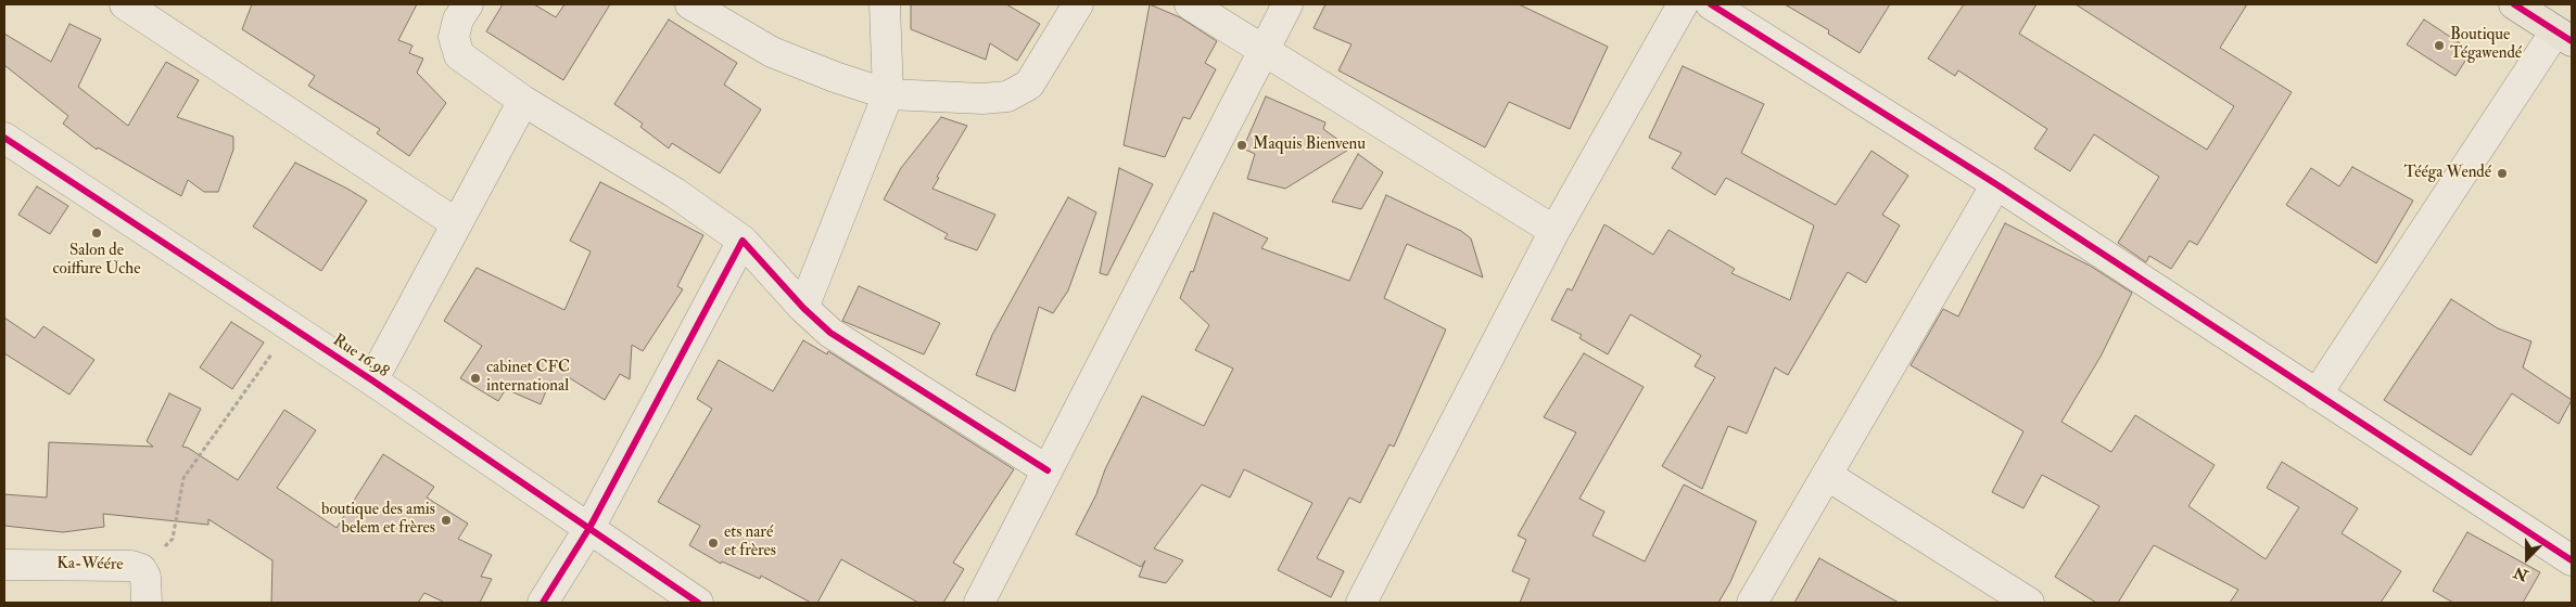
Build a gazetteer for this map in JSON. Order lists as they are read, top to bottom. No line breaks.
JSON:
{"streets":{"street":["Rue 16.98","Ka-Wéére"]},"places":["Boutique Tégawendé","Maquis Bienvenu","Tééga Wendé","Salon de coiffure Uche","cabinet CFC international","boutique des amis belem et frères","ets naré et frères"],"north":"bottom"}
